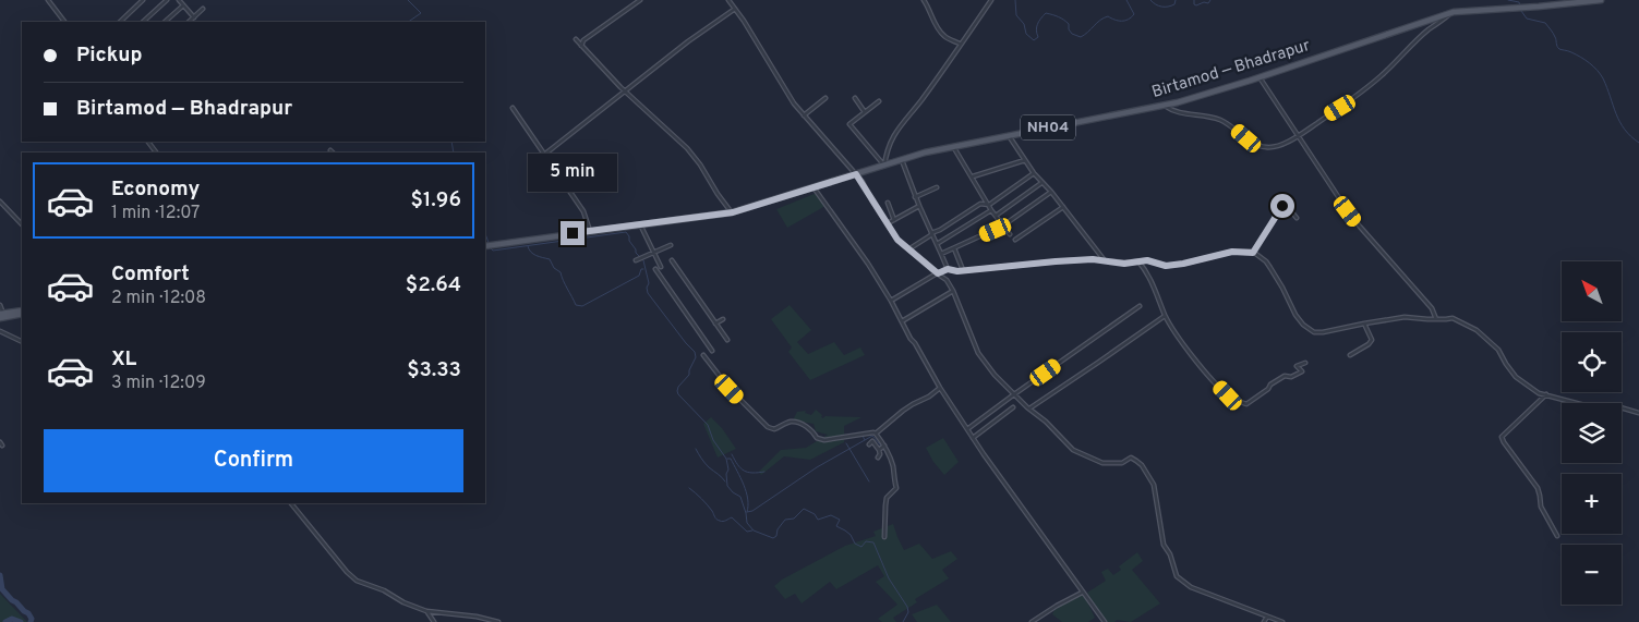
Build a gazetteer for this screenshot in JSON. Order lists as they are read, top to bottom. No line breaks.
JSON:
{"streets":{"main road":["Birtamod — Bhadrapur","NH04"]},"north":"top left","page":{"banner":["Pickup","Birtamod — Bhadrapur"],"bubble":"5 min","list":[{"name":"Economy","note":"1 min · 12:07","value":"$1.96"},{"name":"Comfort","note":"2 min · 12:08","value":"$2.64"},{"name":"XL","note":"3 min · 12:09","value":"$3.33"}],"map_buttons":["+","−"],"buttons":"Confirm"}}
